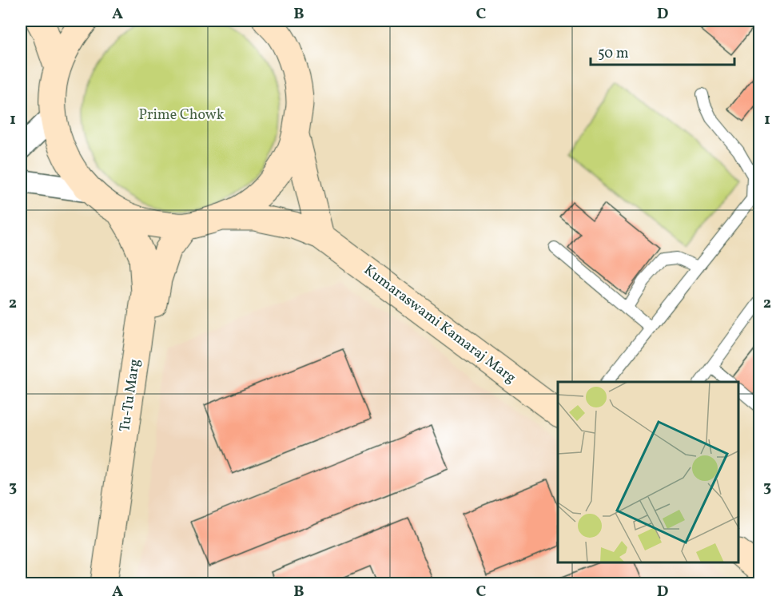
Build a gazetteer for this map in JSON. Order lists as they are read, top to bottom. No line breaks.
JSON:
{"streets":{"main road":["Kumaraswami Kamaraj Marg","Tu-Tu Marg"]},"parks":["Prime Chowk"],"scale_bar":"50 m","grid":{"columns":["A","B","C","D"],"rows":["1","2","3"]}}
